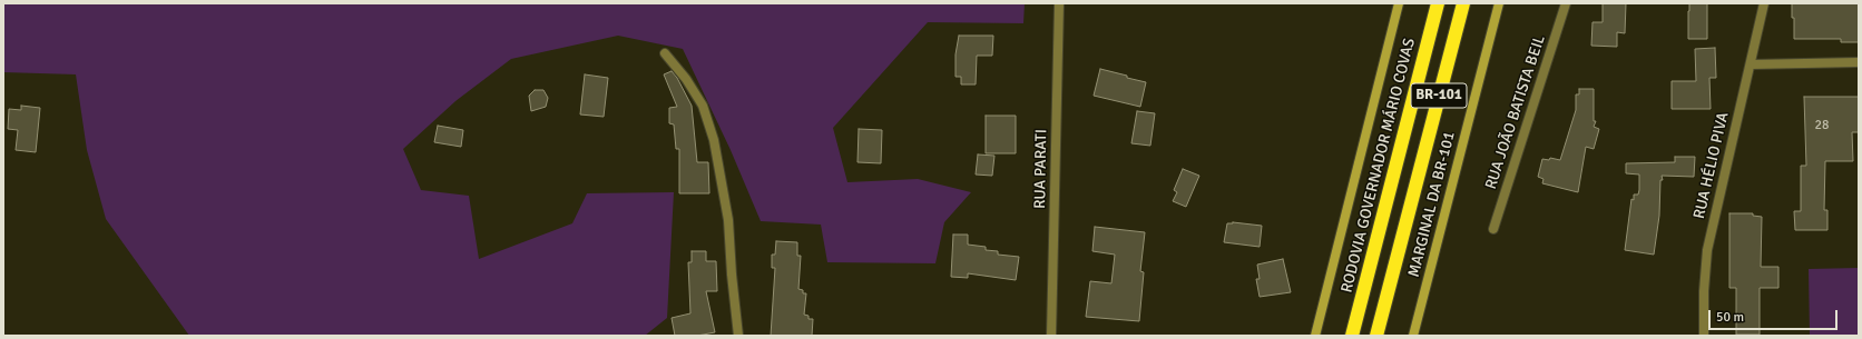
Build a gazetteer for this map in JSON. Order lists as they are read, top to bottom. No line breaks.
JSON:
{"streets":{"highway":["BR-101","RODOVIA GOVERNADOR MÁRIO COVAS"],"main road":["MARGINAL DA BR-101"],"street":["RUA JOÃO BATISTA BEIL","RUA HÉLIO PIVA","RUA PARATI"]},"house_numbers":["28"],"scale_bar":"50 m"}
